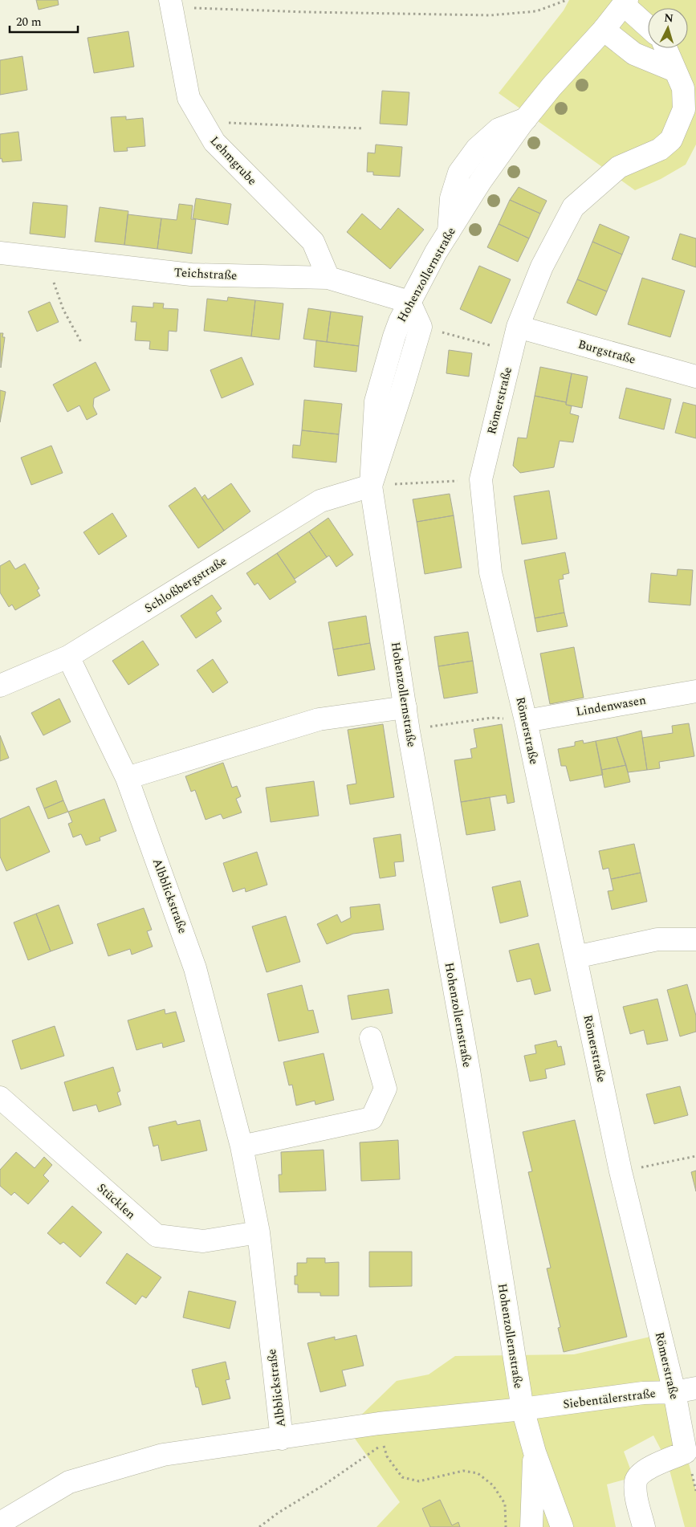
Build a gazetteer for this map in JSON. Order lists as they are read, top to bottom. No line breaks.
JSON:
{"streets":{"street":["Lehmgrube","Teichstraße","Hohenzollernstraße","Burgstraße","Römerstraße","Schloßbergstraße","Lindenwasen","Albblickstraße","Stücklen","Siebentälerstraße"]},"crossings":[["Lehmgrube","Teichstraße"],["Teichstraße","Hohenzollernstraße"],["Hohenzollernstraße","Schloßbergstraße"],["Hohenzollernstraße","Albblickstraße"],["Hohenzollernstraße","Siebentälerstraße"],["Burgstraße","Römerstraße"],["Römerstraße","Lindenwasen"],["Römerstraße","Siebentälerstraße"],["Schloßbergstraße","Albblickstraße"],["Albblickstraße","Stücklen"],["Albblickstraße","Siebentälerstraße"]],"scale_bar":"20 m","north":"top"}
